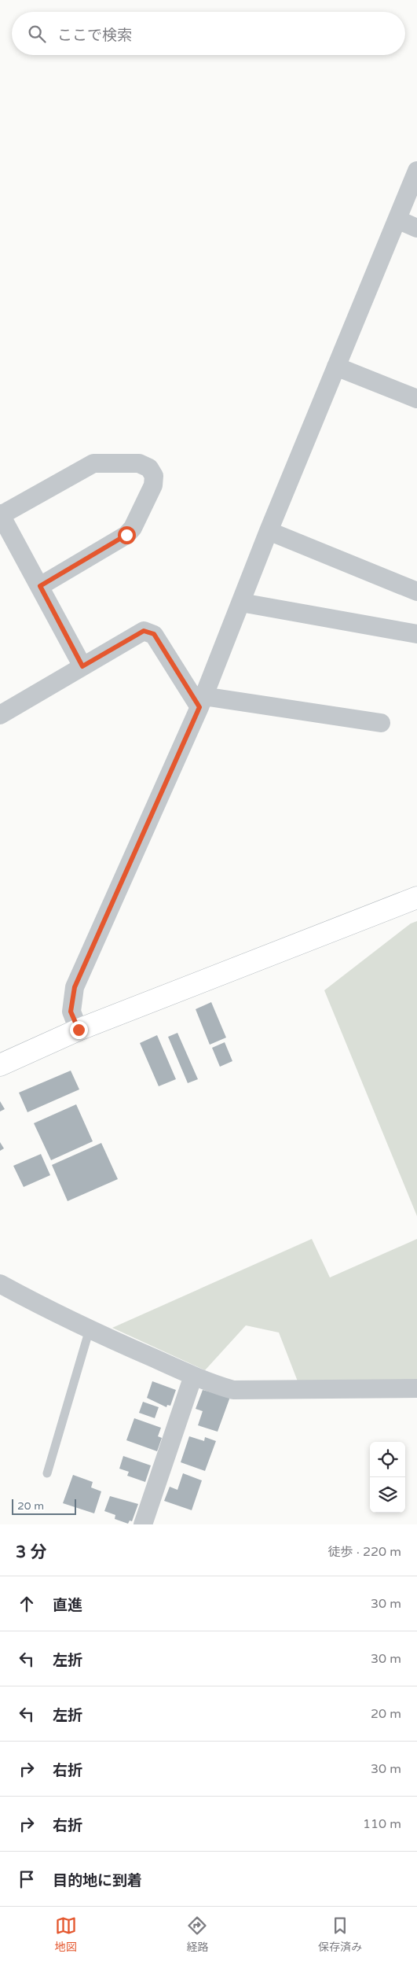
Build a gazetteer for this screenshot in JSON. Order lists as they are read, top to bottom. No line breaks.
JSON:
{"scale_bar":"20 m","page":{"search":"ここで検索","scale":"20 m","heading":["3 分","徒歩 · 220 m"],"list":[["直進","30 m"],["左折","30 m"],["左折","20 m"],["右折","30 m"],["右折","110 m"],"目的地に到着"],"nav":["地図","経路","保存済み"]}}
